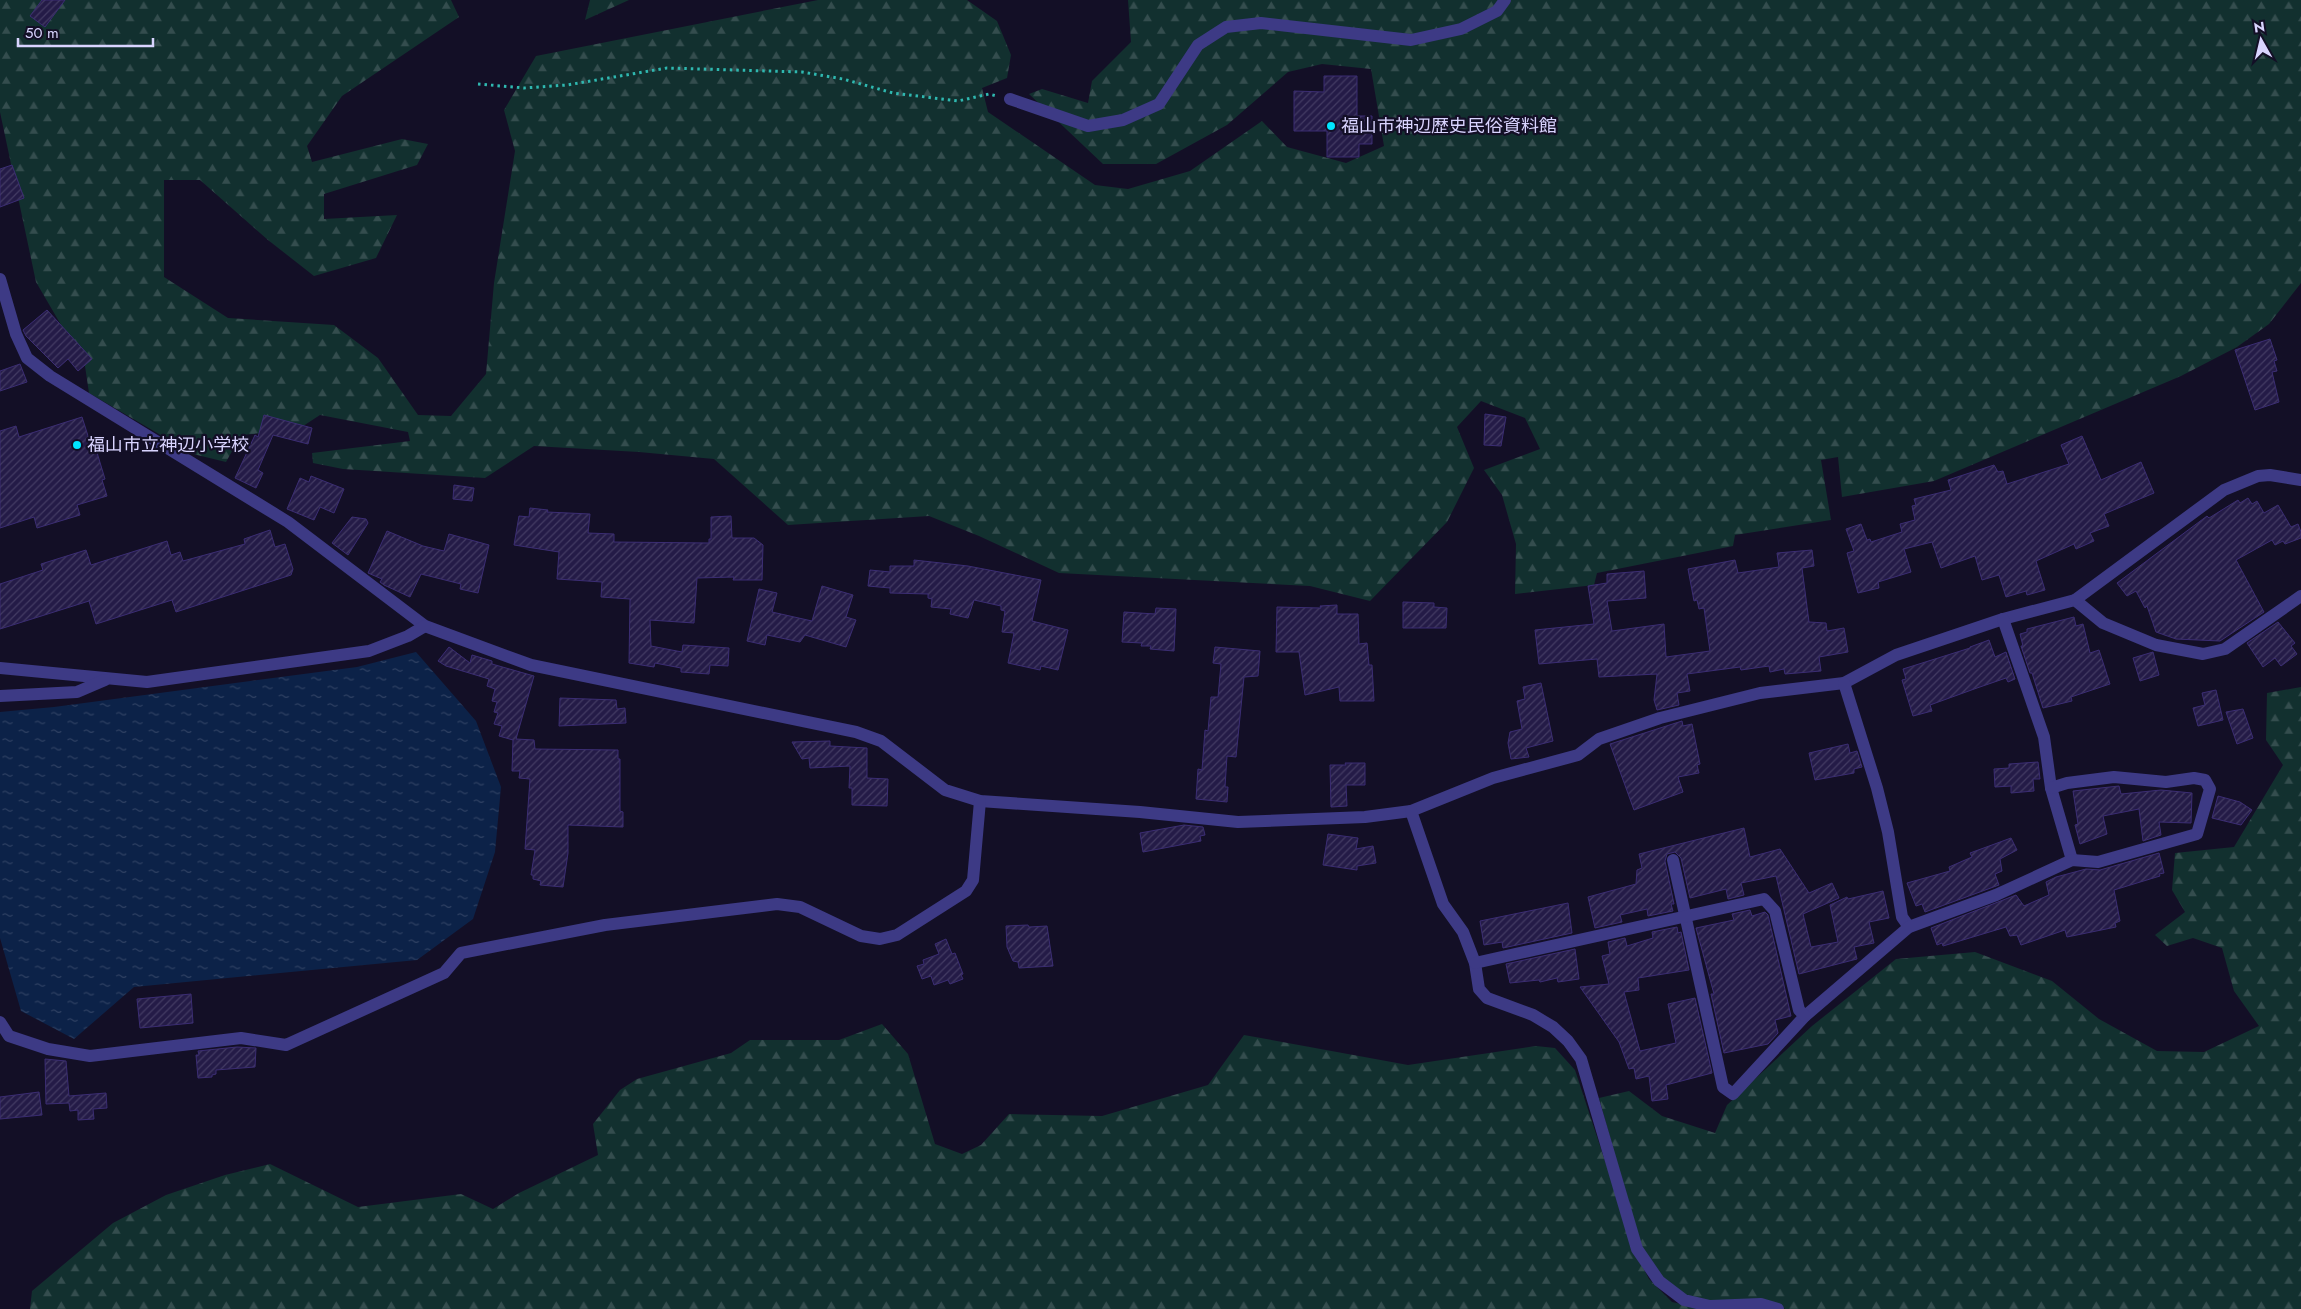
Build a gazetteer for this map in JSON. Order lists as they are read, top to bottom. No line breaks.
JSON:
{"places":["福山市神辺歴史民俗資料館","福山市立神辺小学校"],"scale_bar":"50 m","north":"top"}
